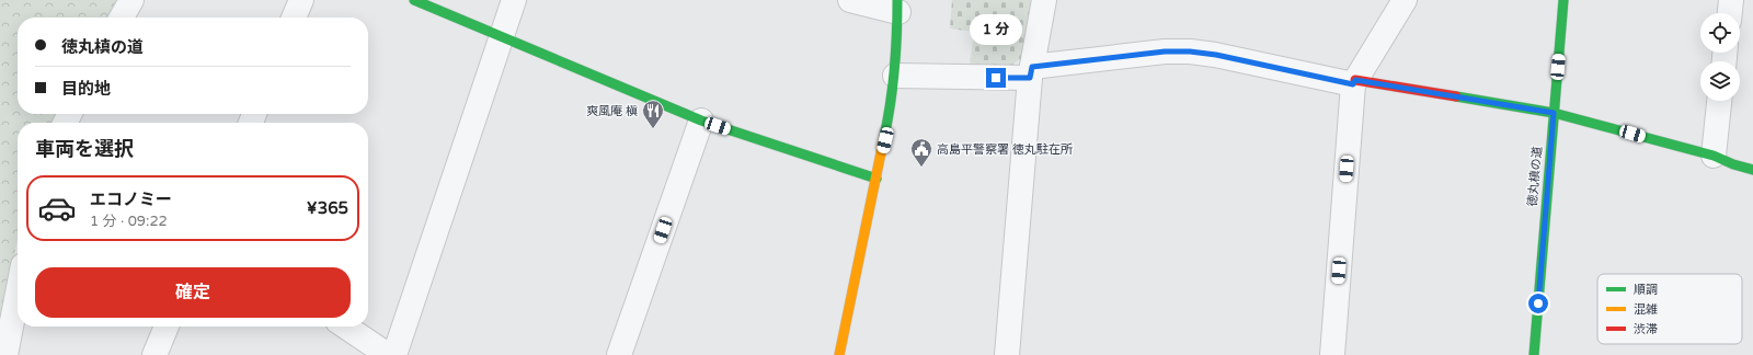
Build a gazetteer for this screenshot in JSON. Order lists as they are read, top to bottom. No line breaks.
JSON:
{"streets":{"street":["徳丸槙の道"]},"places":{"restaurant":["爽風庵 槇"],"public building":["高島平警察署 徳丸駐在所"]},"legend":["順調","混雑","渋滞"],"page":{"bubble":"1 分","banner":["徳丸槙の道","目的地"],"heading":"車両を選択","list":[{"name":"エコノミー","note":"1 分 · 09:22","value":"¥365"}],"buttons":"確定"}}
